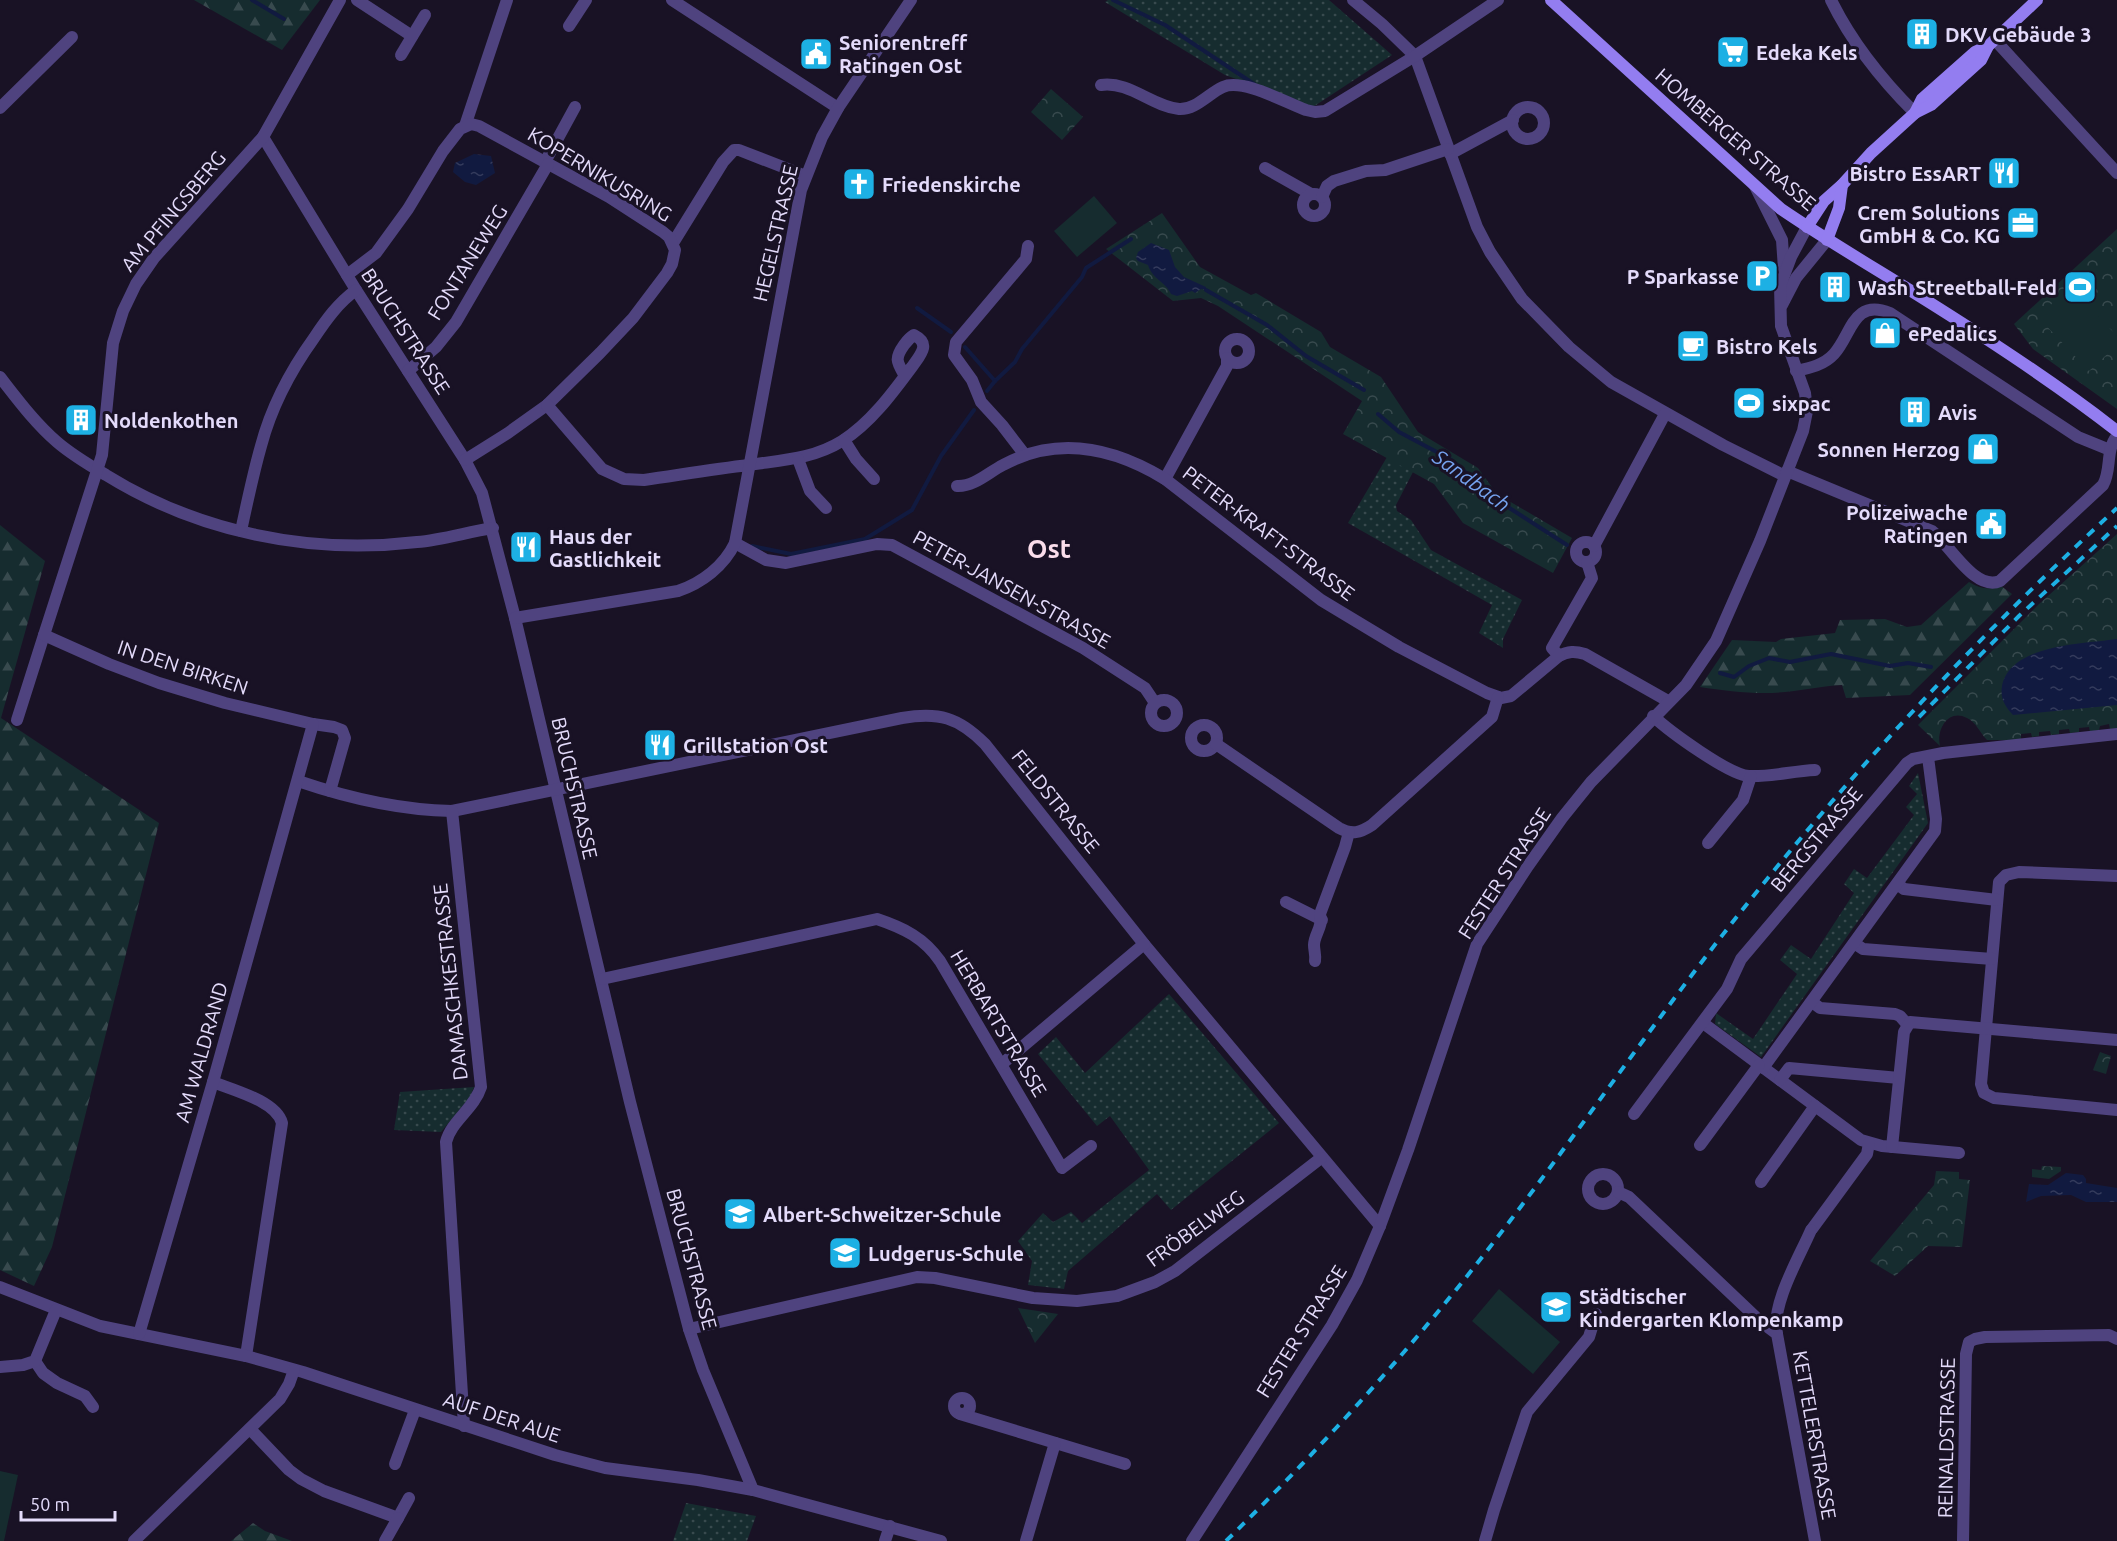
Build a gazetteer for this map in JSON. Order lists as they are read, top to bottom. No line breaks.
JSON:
{"streets":{"main road":["HOMBERGER STRASSE"],"street":["KOPERNIKUSRING","AM PFINGSBERG","HEGELSTRASSE","FONTANEWEG","BRUCHSTRASSE","PETER-KRAFT-STRASSE","PETER-JANSEN-STRASSE","IN DEN BIRKEN","FELDSTRASSE","BERGSTRASSE","FESTER STRASSE","DAMASCHKESTRASSE","HERBARTSTRASSE","AM WALDRAND","FRÖBELWEG","AUF DER AUE","KETTELERSTRASSE","REINALDSTRASSE"]},"crossings":[["HOMBERGER STRASSE","FESTER STRASSE"],["KOPERNIKUSRING","FONTANEWEG"],["KOPERNIKUSRING","BRUCHSTRASSE"],["AM PFINGSBERG","BRUCHSTRASSE"],["FONTANEWEG","BRUCHSTRASSE"],["BRUCHSTRASSE","FELDSTRASSE"],["BRUCHSTRASSE","HERBARTSTRASSE"],["BRUCHSTRASSE","FRÖBELWEG"],["BRUCHSTRASSE","AUF DER AUE"],["FELDSTRASSE","FESTER STRASSE"],["FELDSTRASSE","FRÖBELWEG"],["DAMASCHKESTRASSE","AUF DER AUE"],["AM WALDRAND","AUF DER AUE"]],"districts":["Ost"],"water":["Sandbach"],"places":{"building":["DKV Gebäude 3","Wash","Avis","Noldenkothen"],"supermarket":["Edeka Kels"],"public building":["Seniorentreff Ratingen Ost","Polizeiwache Ratingen"],"restaurant":["Bistro EssART","Haus der Gastlichkeit","Grillstation Ost"],"church":["Friedenskirche"],"office":["Crem Solutions GmbH & Co. KG"],"parking":["P Sparkasse"],"sports":["Streetball-Feld","sixpac"],"shop":["ePedalics","Sonnen Herzog"],"cafe":["Bistro Kels"],"school or university":["Albert-Schweitzer-Schule","Ludgerus-Schule","Städtischer Kindergarten Klompenkamp"]},"scale_bar":"50 m"}
